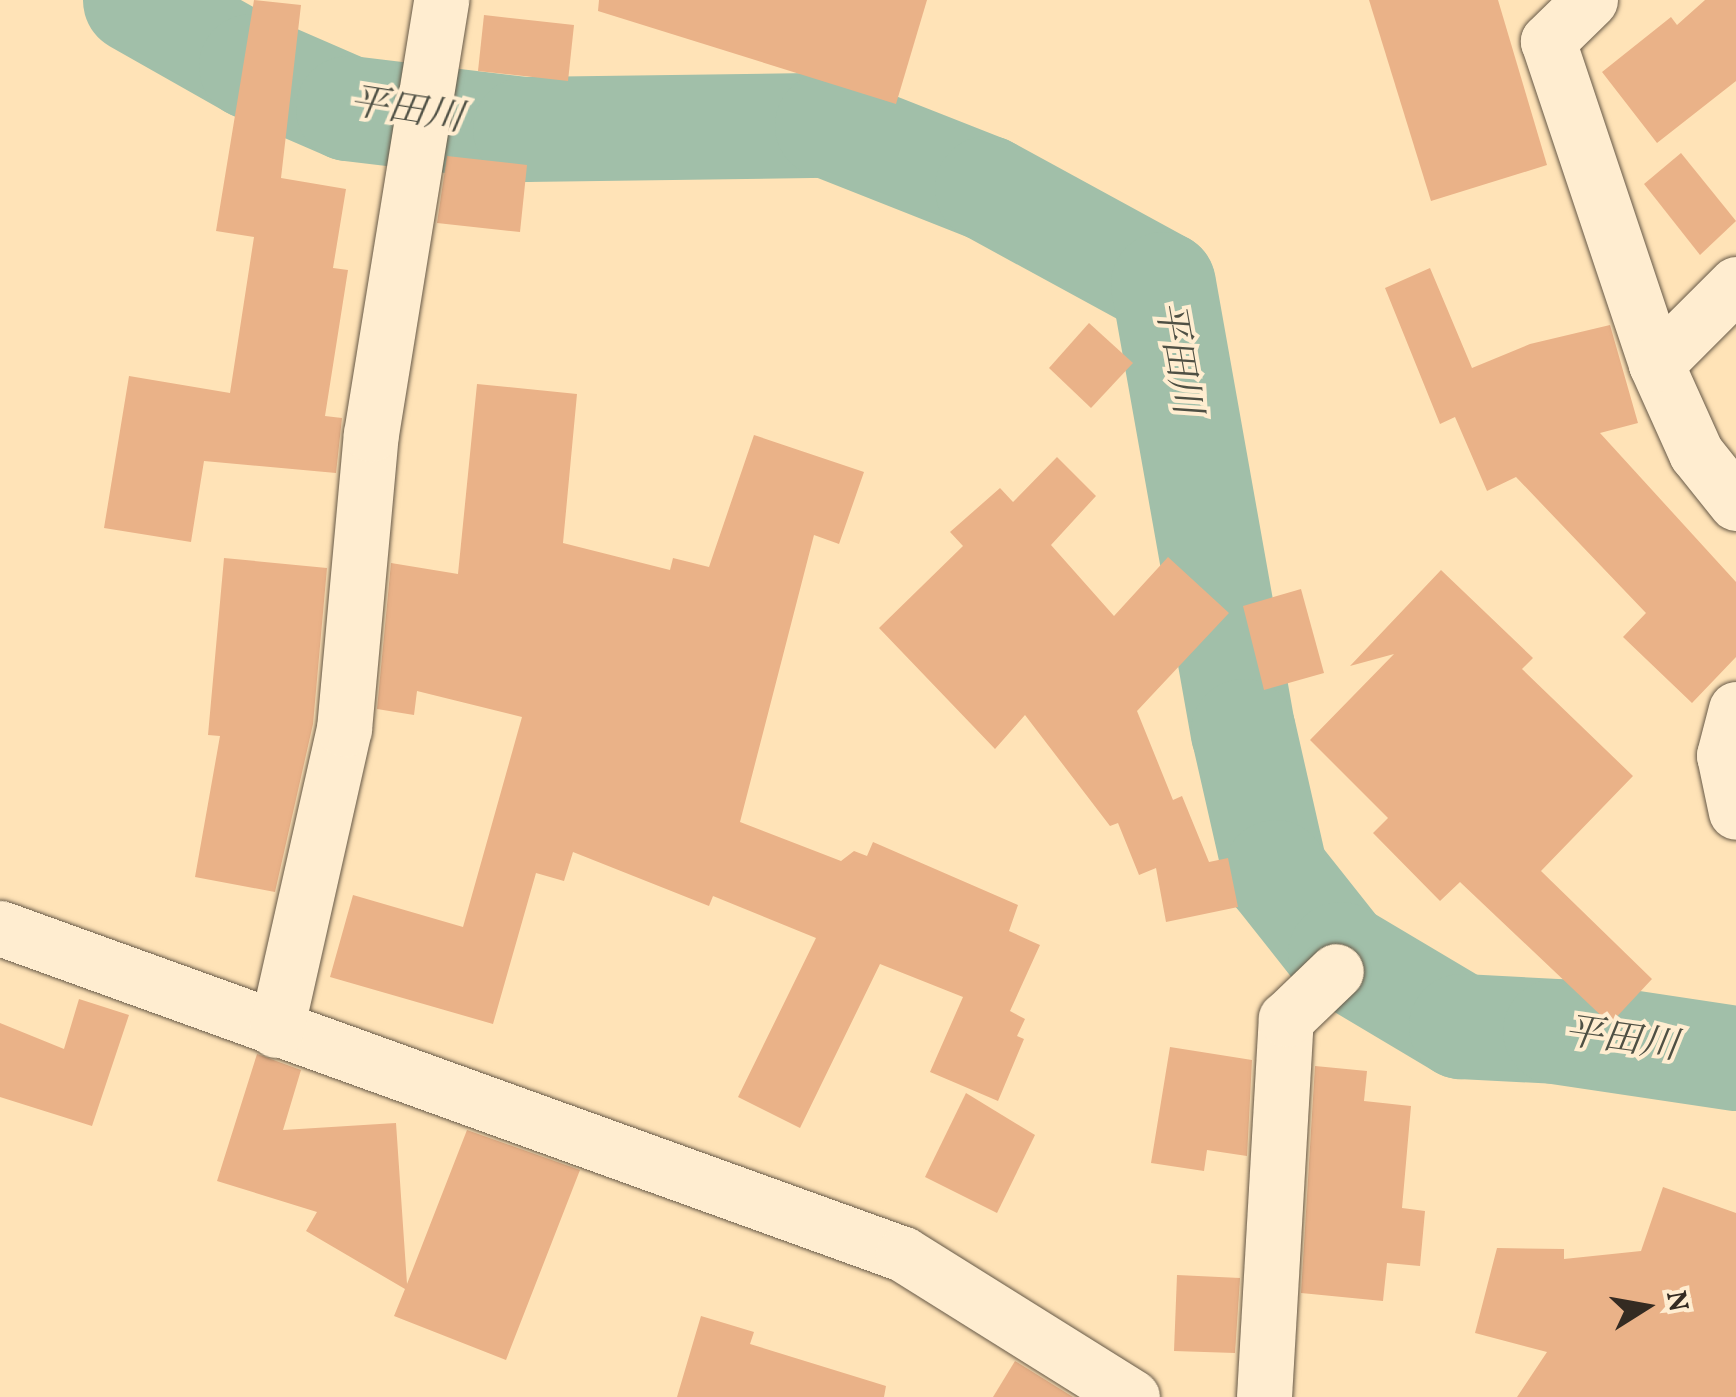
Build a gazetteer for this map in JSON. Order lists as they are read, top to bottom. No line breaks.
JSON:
{"water":["平田川"],"north":"right"}
